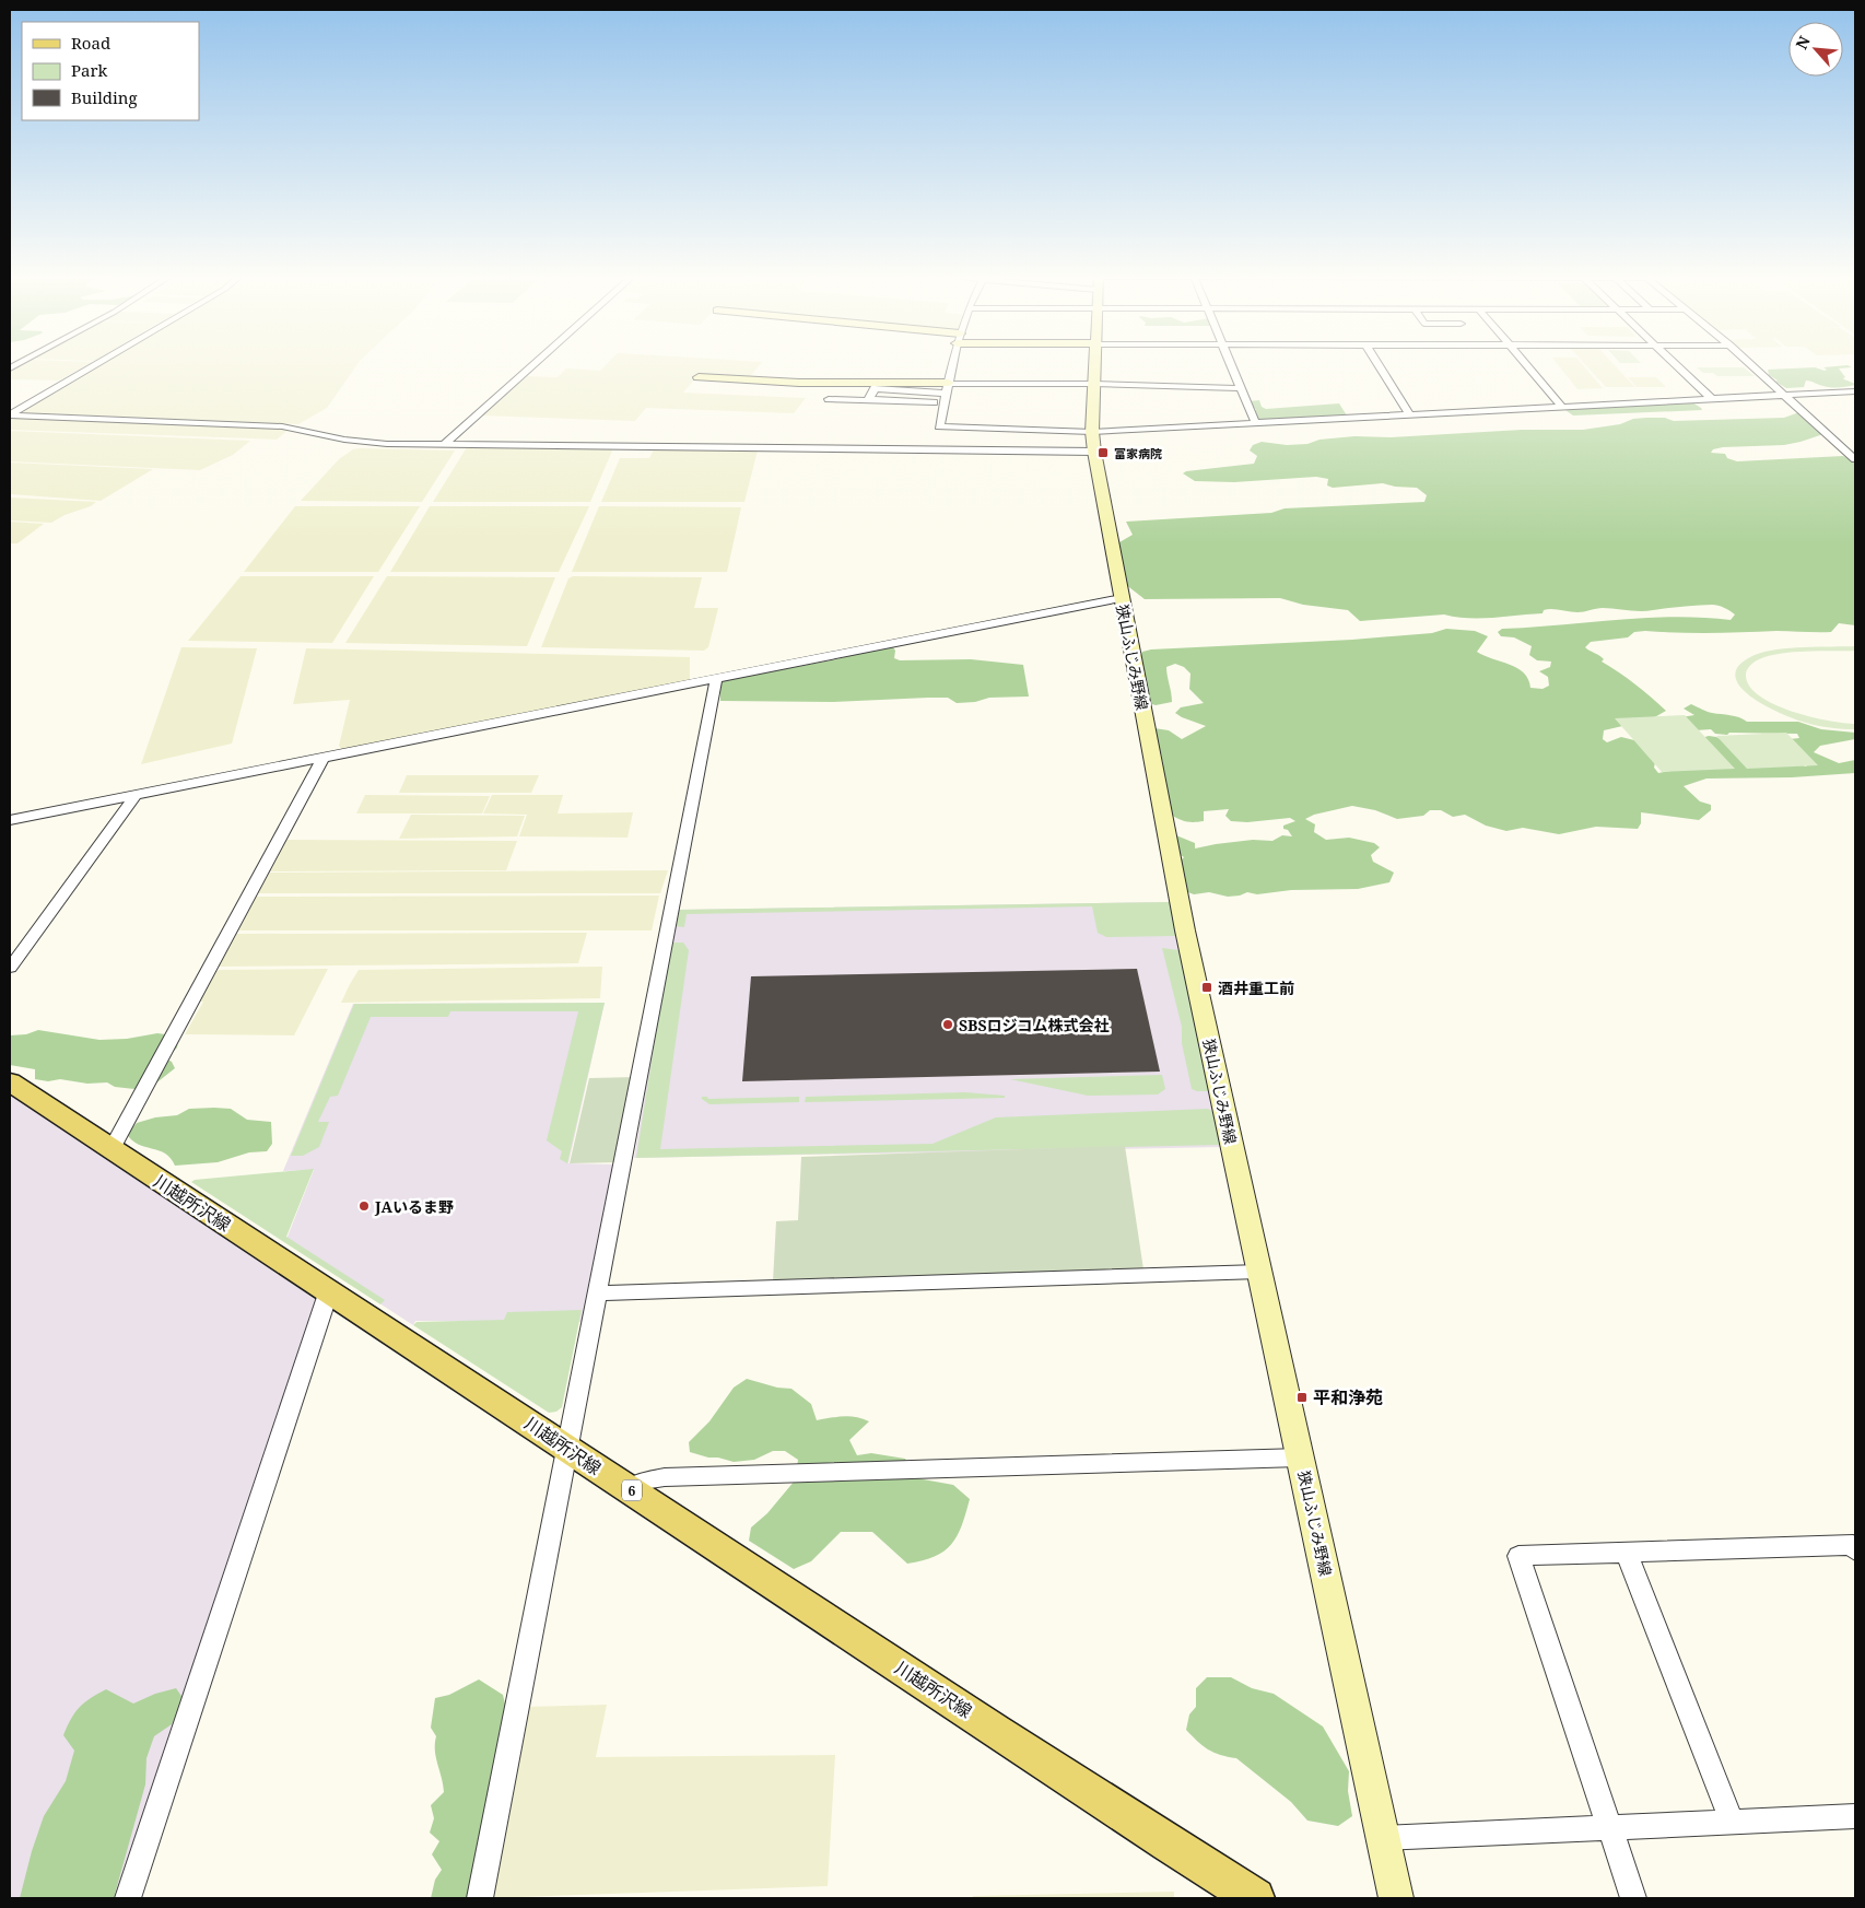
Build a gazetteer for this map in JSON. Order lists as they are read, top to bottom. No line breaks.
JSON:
{"streets":{"main road":["狭山ふじみ野線","川越所沢線","6"]},"places":{"transit":["富家病院","酒井重工前","平和浄苑"],"other":["SBSロジコム株式会社","JAいるま野"]},"legend":["Road","Park","Building"],"north":"top left"}
